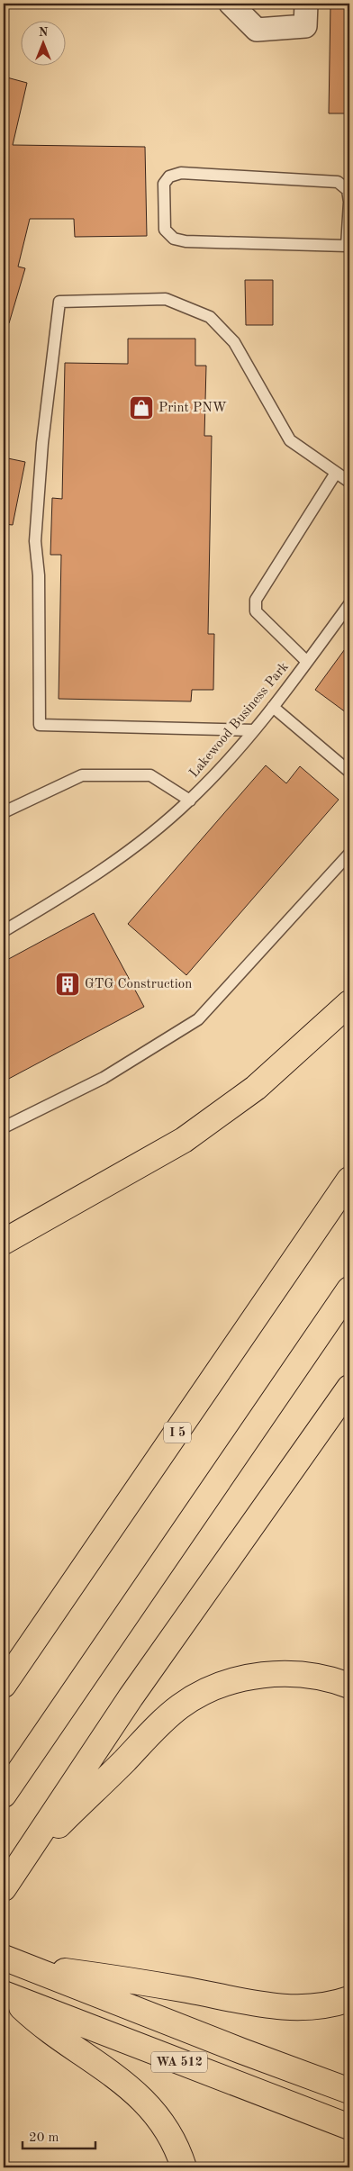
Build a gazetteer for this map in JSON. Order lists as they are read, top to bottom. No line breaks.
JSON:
{"streets":{"highway":["I 5","WA 512"],"lane":["Lakewood Business Park"]},"places":{"shop":["Print PNW"],"building":["GTG Construction"]},"scale_bar":"20 m","north":"top"}
